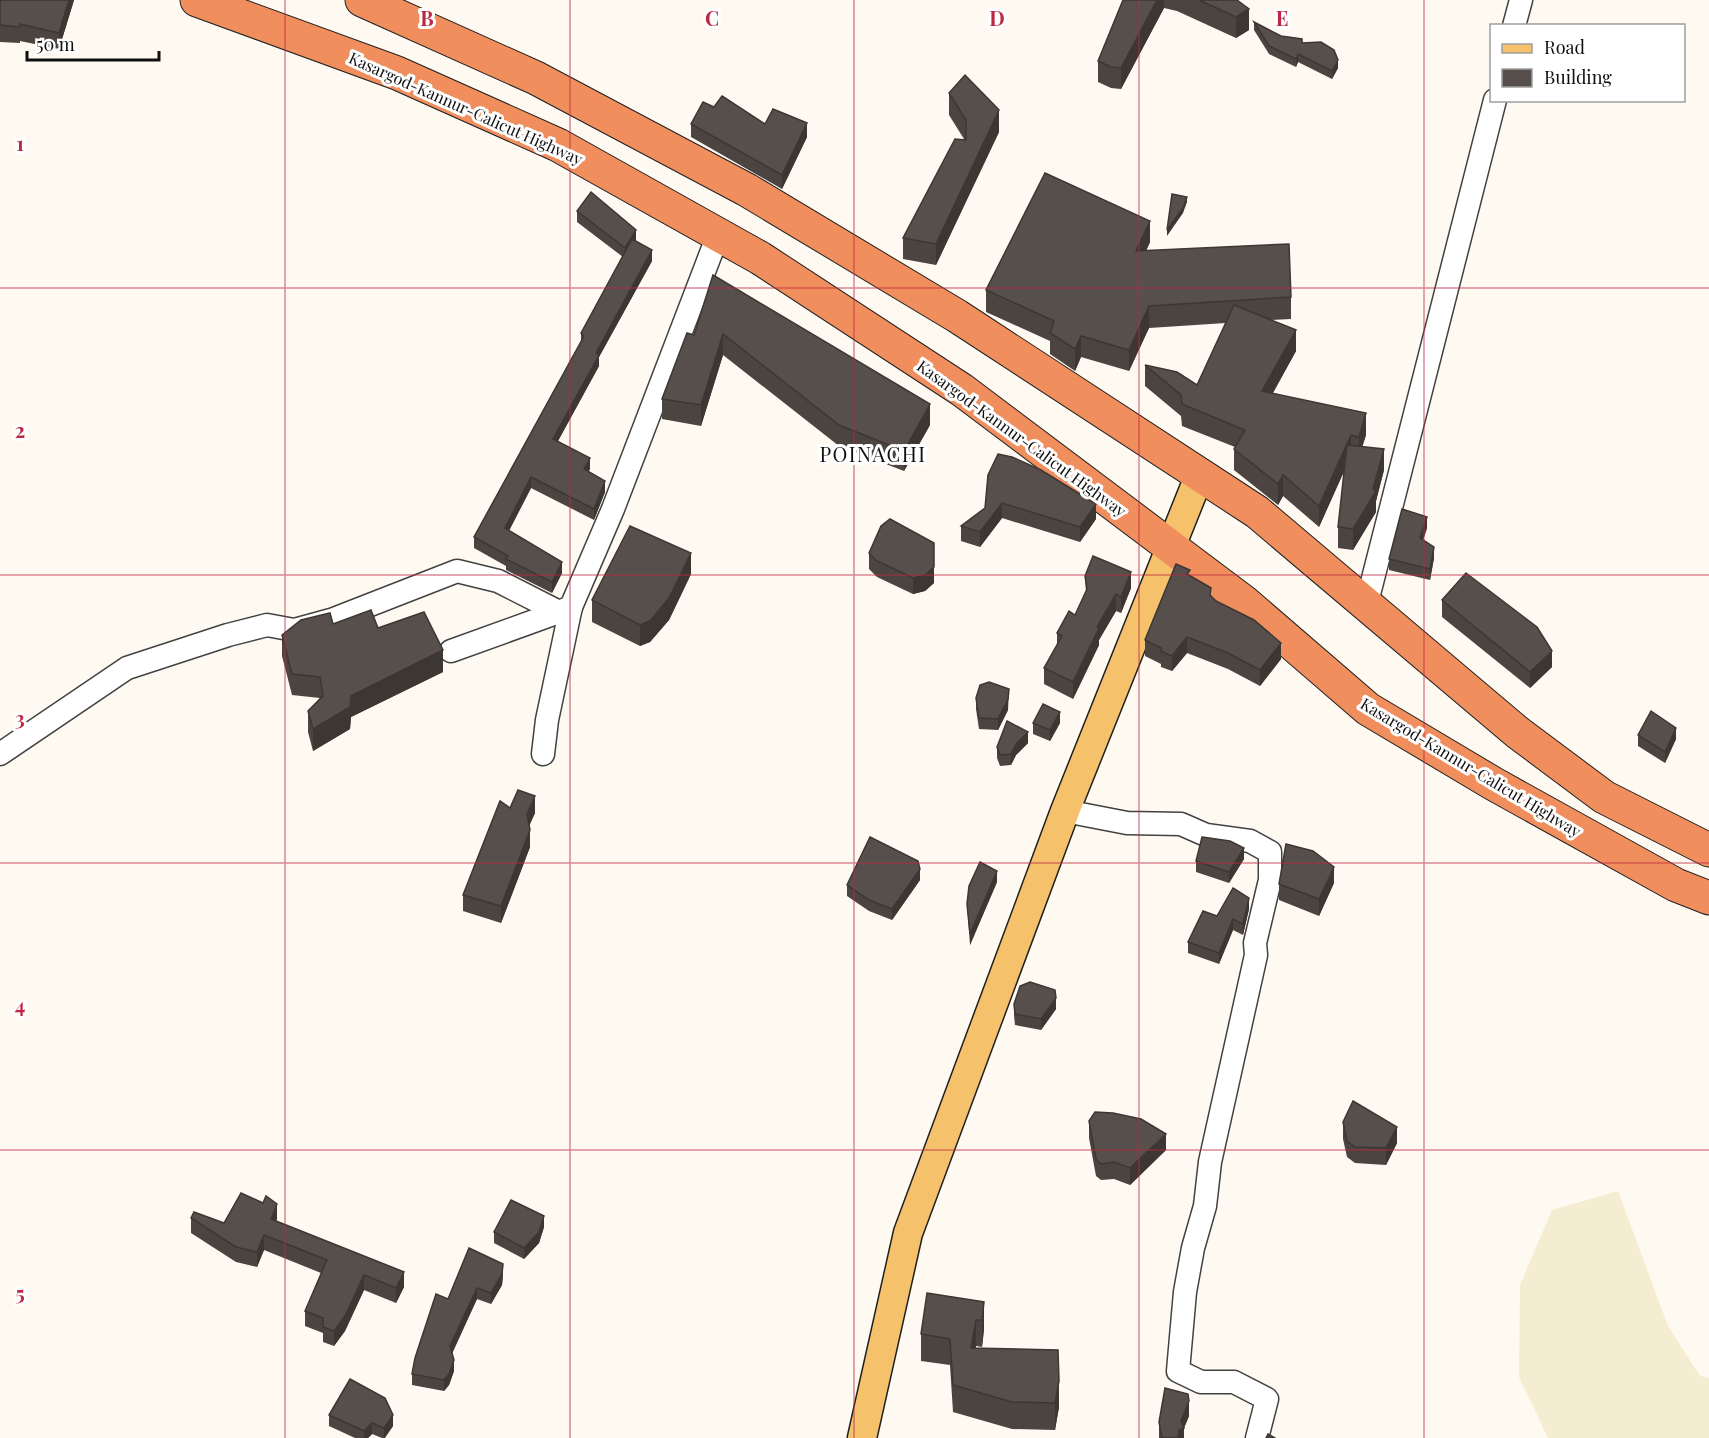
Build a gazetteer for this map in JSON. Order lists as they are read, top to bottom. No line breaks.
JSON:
{"streets":{"highway":["Kasargod-Kannur-Calicut Highway"]},"districts":["POINACHI"],"legend":["Road","Building"],"scale_bar":"50 m","grid":{"columns":["B","C","D","E"],"rows":["1","2","3","4","5"]}}
